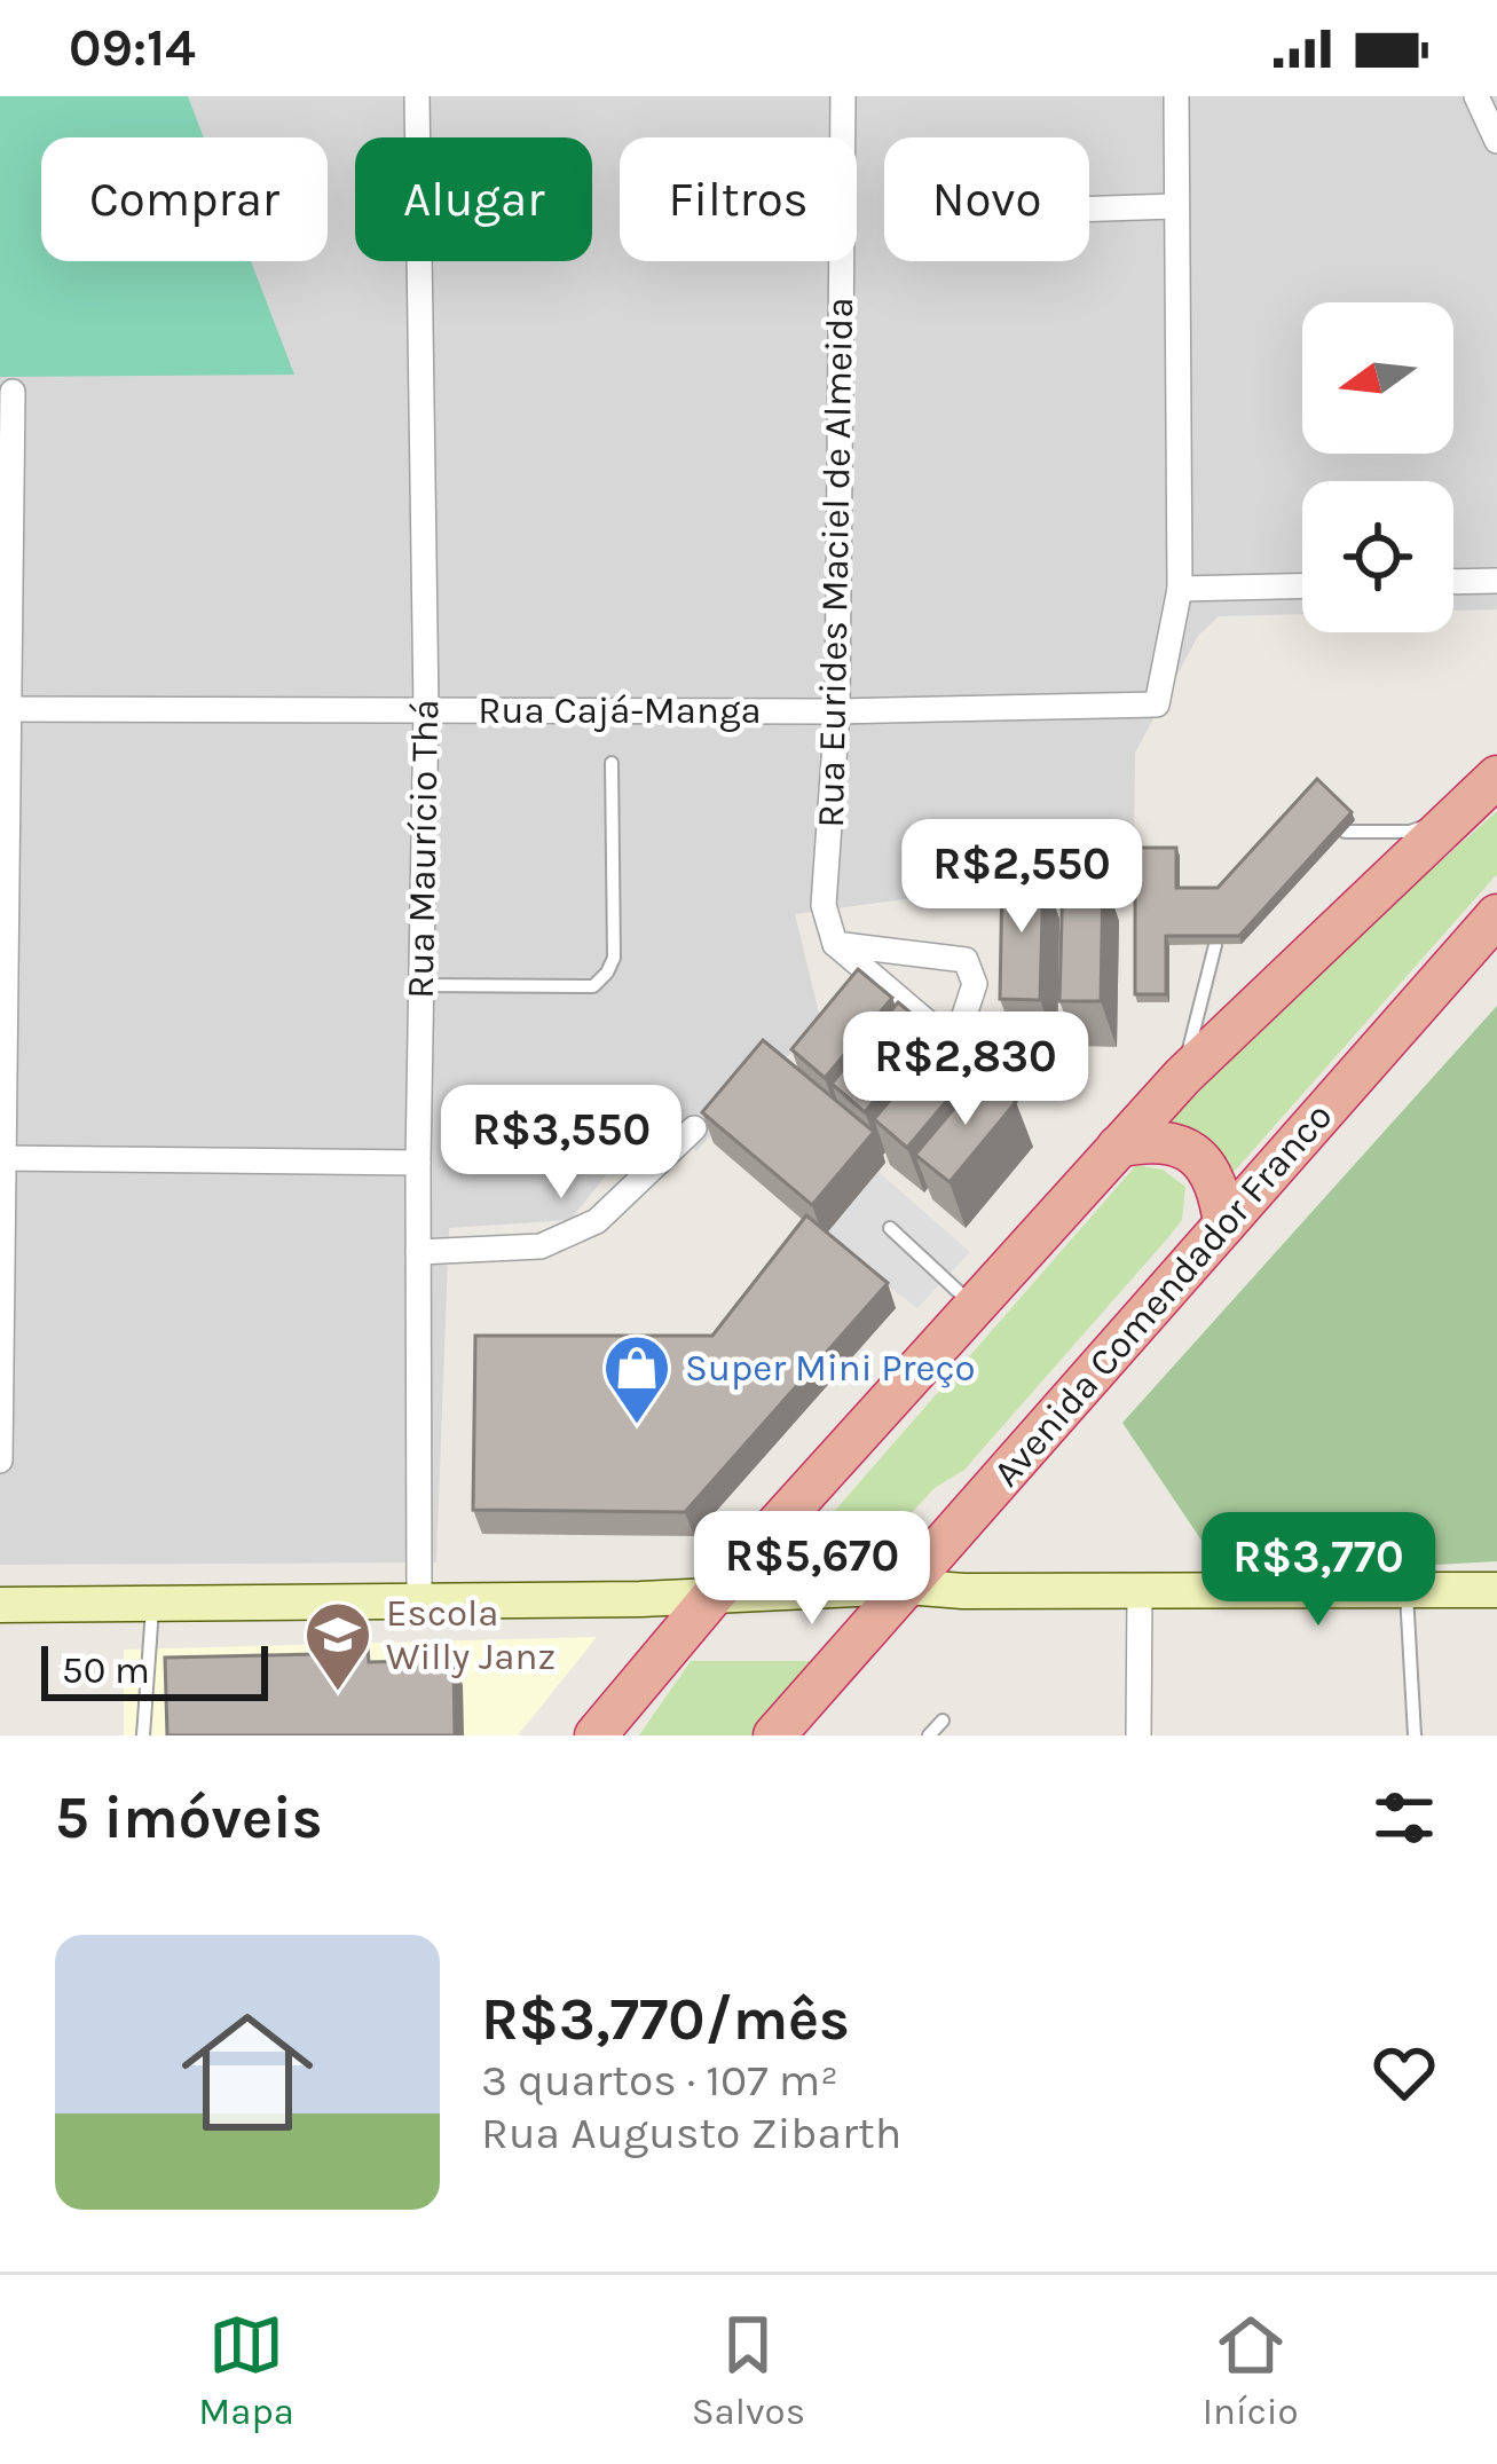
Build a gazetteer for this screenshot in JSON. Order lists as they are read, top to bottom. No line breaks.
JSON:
{"streets":{"highway":["Avenida Comendador Franco"],"street":["Rua Eurides Maciel de Almeida","Rua Cajá-Manga","Rua Maurício Thá"]},"crossings":[["Rua Eurides Maciel de Almeida","Rua Cajá-Manga"],["Rua Cajá-Manga","Rua Maurício Thá"]],"places":{"shop":["Super Mini Preço"],"school or university":["Escola Willy Janz"]},"scale_bar":"50 m","north":"left","page":{"status":"09:14","chip":["Comprar","Alugar","Filtros","Novo"],"price":["R$2,550","R$2,830","R$3,550","R$5,670","R$3,770"],"scale":"50 m","heading":"5 imóveis","list":[{"name":"R$3,770/mês","note":"3 quartos · 107 m² · Rua Augusto Zibarth"}],"tabs":["Mapa","Salvos","Início"]}}
